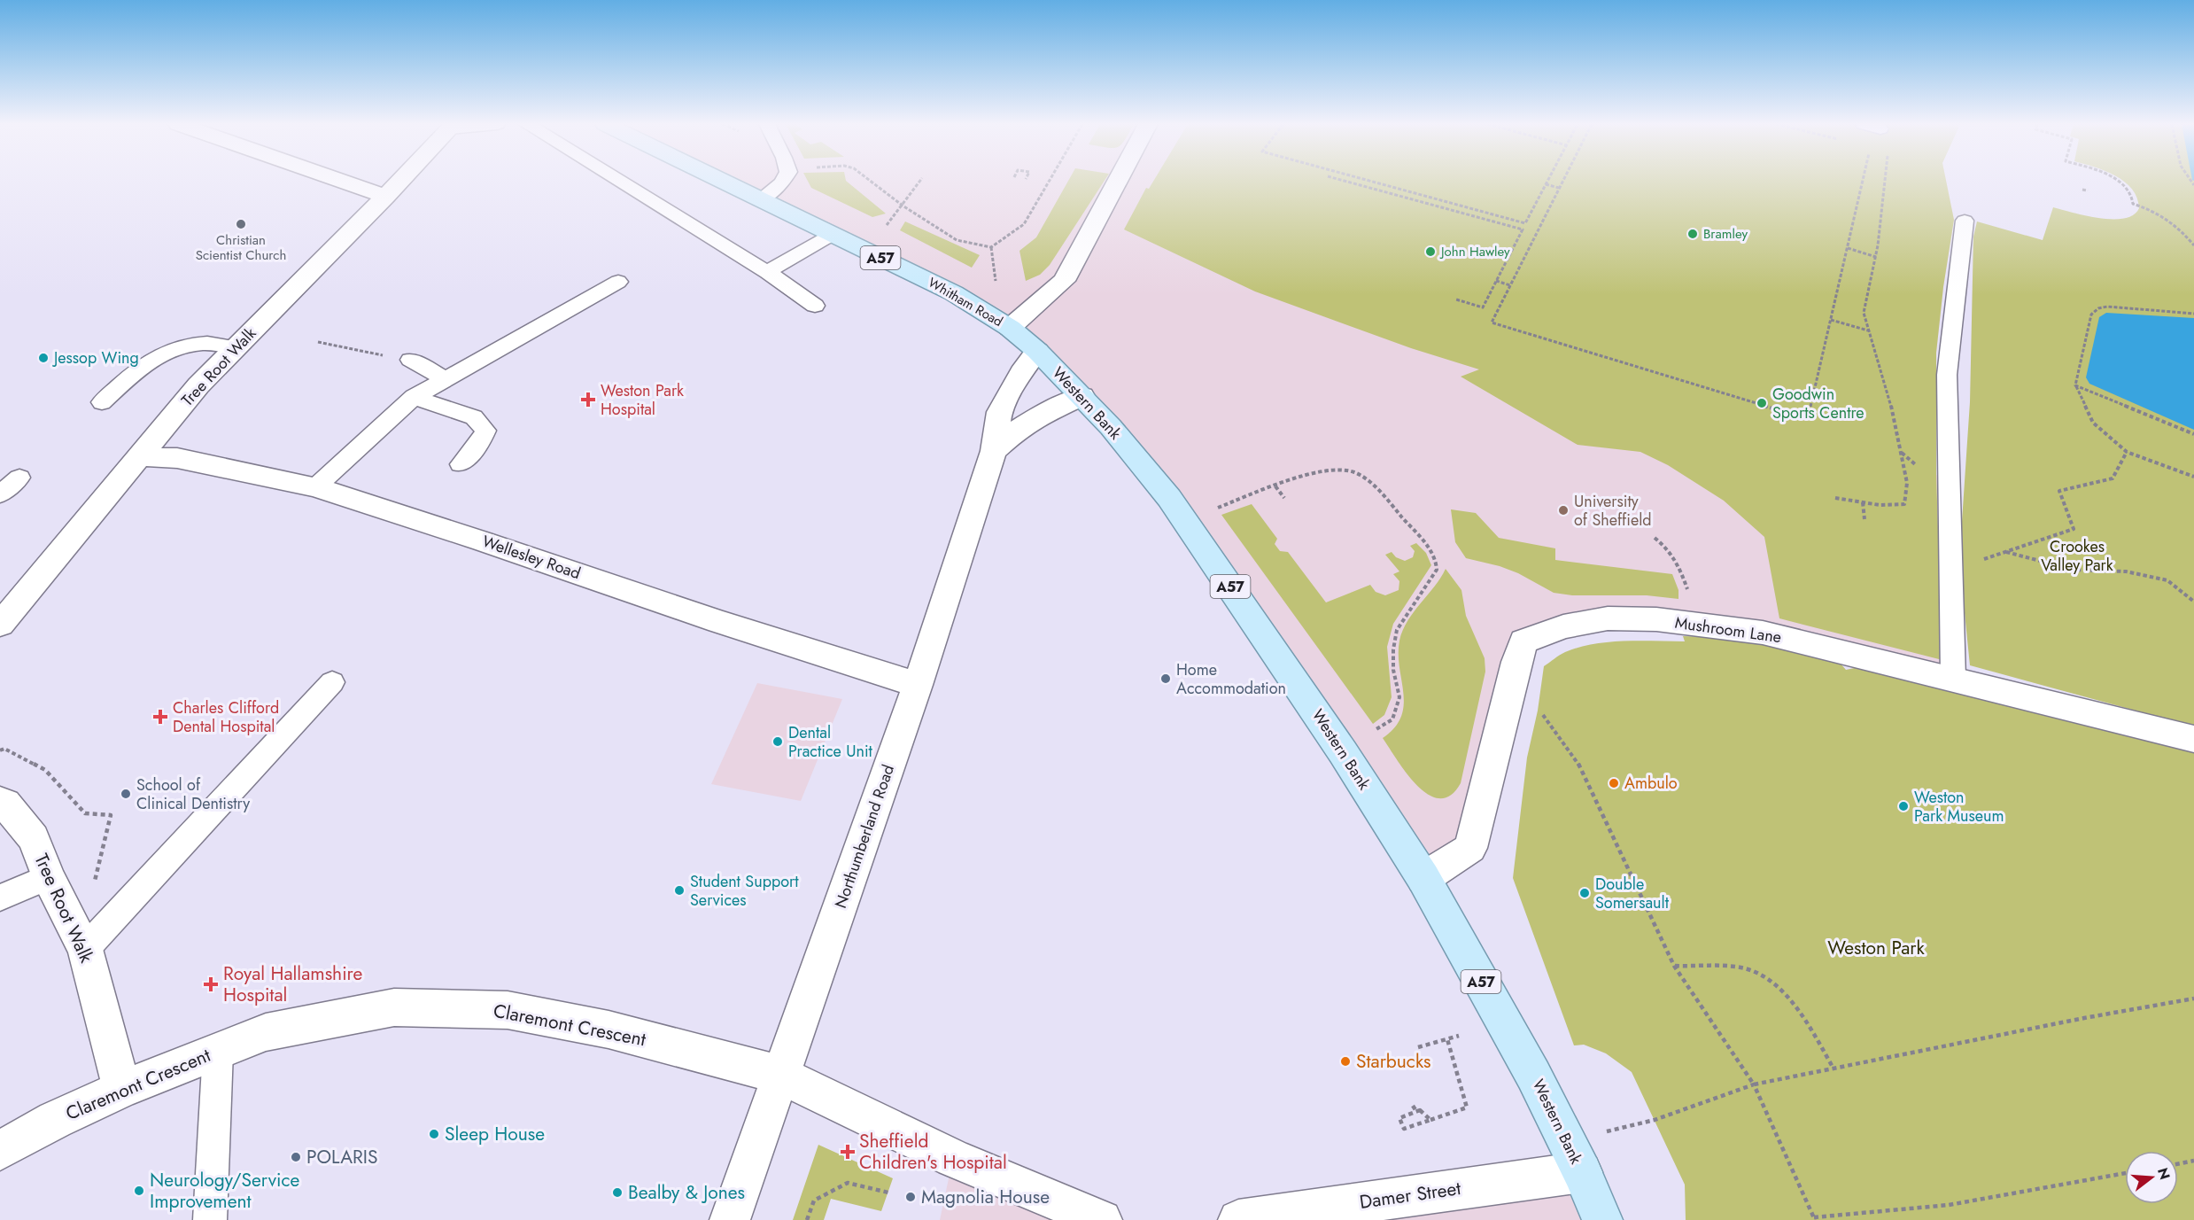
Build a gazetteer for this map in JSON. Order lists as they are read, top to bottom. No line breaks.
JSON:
{"streets":{"main road":["A57","Whitham Road","Western Bank"],"street":["Tree Root Walk","Wellesley Road","Mushroom Lane","Northumberland Road","Claremont Crescent","Damer Street"]},"crossings":[["Whitham Road","Western Bank"],["Tree Root Walk","Wellesley Road"],["Tree Root Walk","Claremont Crescent"],["Western Bank","Mushroom Lane"],["Western Bank","Northumberland Road"],["Western Bank","Damer Street"],["Wellesley Road","Northumberland Road"],["Northumberland Road","Claremont Crescent"]],"parks":["Crookes Valley Park","Weston Park"],"places":{"other":["Christian Scientist Church","Bramley","John Hawley","Jessop Wing","Goodwin Sports Centre","University of Sheffield","Home Accommodation","Dental Practice Unit","Ambulo","School of Clinical Dentistry","Weston Park Museum","Student Support Services","Double Somersault","Starbucks","Sleep House","POLARIS","Neurology/Service Improvement","Bealby & Jones","Magnolia House"],"health":["Weston Park Hospital","Charles Clifford Dental Hospital","Royal Hallamshire Hospital","Sheffield Children's Hospital"]},"north":"right"}
